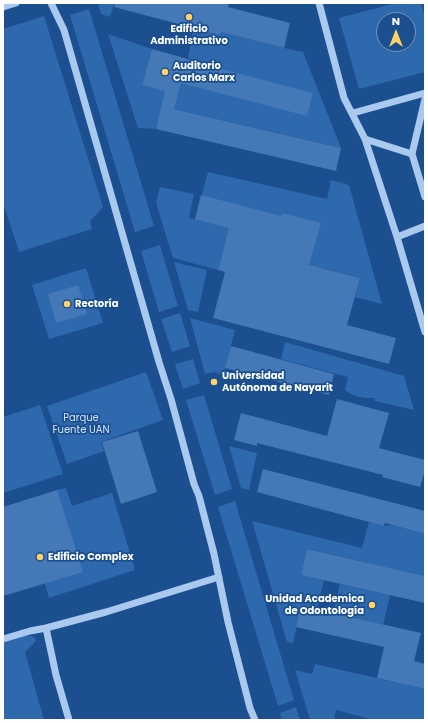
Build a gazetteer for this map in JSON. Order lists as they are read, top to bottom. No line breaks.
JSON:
{"parks":["Parque Fuente UAN"],"places":["Edificio Administrativo","Auditorio Carlos Marx","Rectoría","Universidad Autónoma de Nayarit","Edificio Complex","Unidad Academica de Odontología"],"north":"top"}
